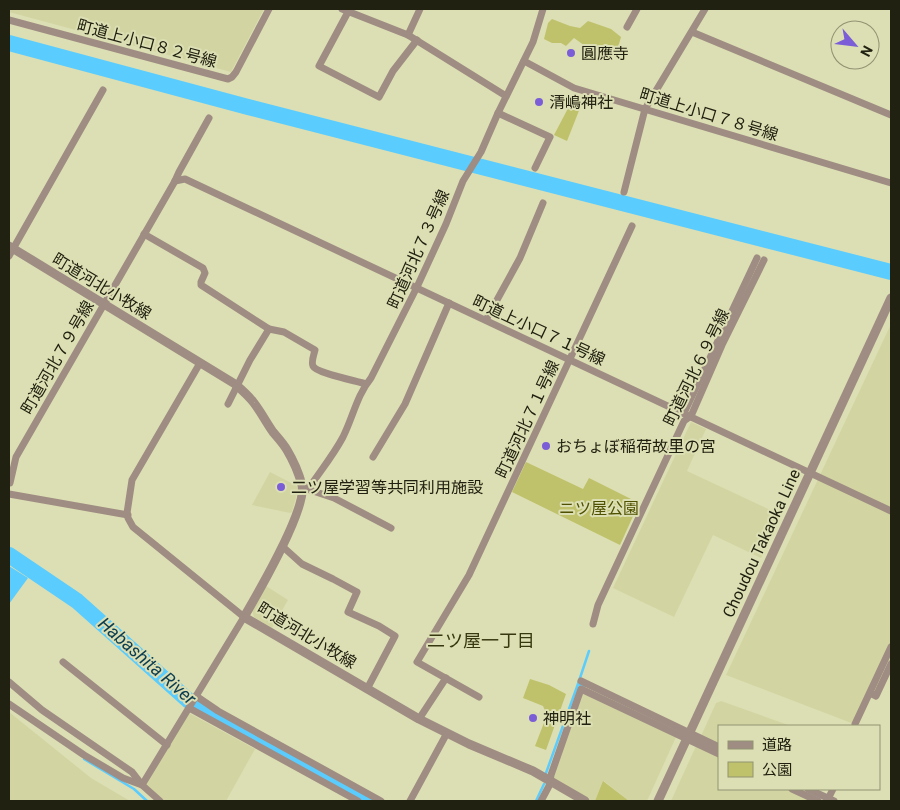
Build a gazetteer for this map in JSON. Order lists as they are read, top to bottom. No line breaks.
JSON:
{"streets":{"street":["町道上小口８２号線","町道上小口７８号線","町道河北７３号線","町道河北小牧線","町道上小口７１号線","町道河北７９号線","町道河北６９号線","町道河北７１号線","Choudou Takaoka Line"]},"crossings":[["町道上小口７８号線","町道河北７３号線"],["町道河北７３号線","町道河北小牧線"],["町道河北７３号線","町道上小口７１号線"],["町道河北小牧線","町道河北７９号線"],["町道上小口７１号線","町道河北７９号線"],["町道上小口７１号線","町道河北６９号線"],["町道上小口７１号線","町道河北７１号線"],["町道上小口７１号線","Choudou Takaoka Line"]],"districts":["二ツ屋一丁目"],"water":["Habashita River"],"parks":["ニツ屋公園"],"places":["圓應寺","清嶋神社","おちょぼ稲荷故里の宮","二ツ屋学習等共同利用施設","神明社"],"legend":["道路","公園"],"north":"bottom right"}
